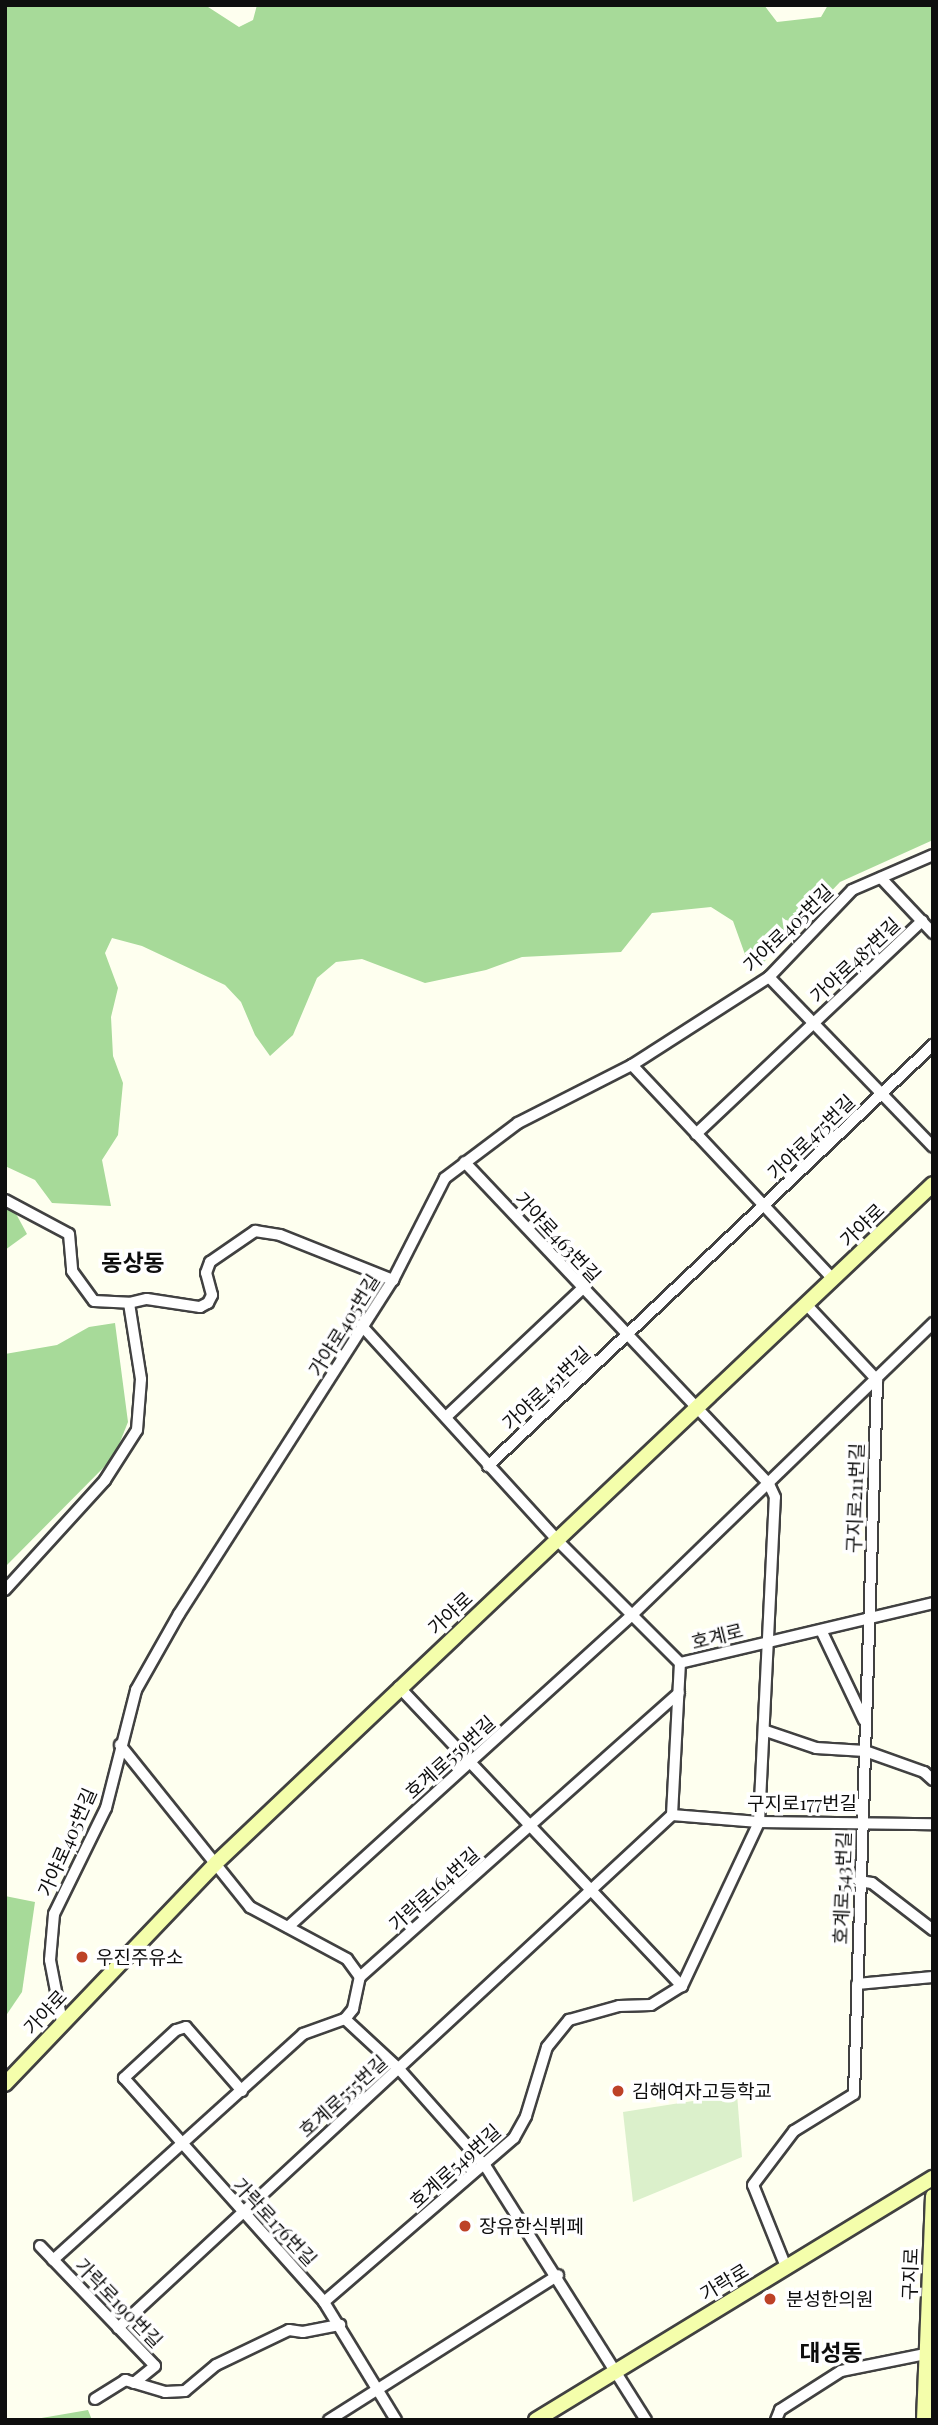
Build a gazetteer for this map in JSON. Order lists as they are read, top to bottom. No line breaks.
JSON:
{"streets":{"main road":["가야로","구지로","가락로"],"street":["가야로405번길","가야로487번길","가야로475번길","가야로463번길","가야로451번길","구지로211번길","호계로","호계로559번길","구지로177번길","호계로543번길","가락로164번길","호계로555번길","호계로549번길","가락로176번길","가락로190번길"]},"crossings":[["가야로405번길","가야로487번길"],["가야로405번길","가야로475번길"],["가야로405번길","가야로"],["가야로405번길","가야로463번길"],["가야로487번길","가야로475번길"],["가야로475번길","가야로"],["가야로","가야로463번길"],["가야로","호계로"],["가야로463번길","가야로451번길"],["구지로211번길","호계로"],["구지로211번길","호계로559번길"],["구지로211번길","호계로543번길"],["호계로","호계로559번길"],["호계로","호계로543번길"],["구지로177번길","호계로543번길"],["구지로177번길","호계로555번길"],["호계로543번길","가락로"],["호계로555번길","가락로176번길"],["호계로555번길","가락로190번길"],["호계로549번길","가락로176번길"]],"districts":["동상동","대성동"],"places":["우진주유소","김해여자고등학교","장유한식뷔페","분성한의원"]}
